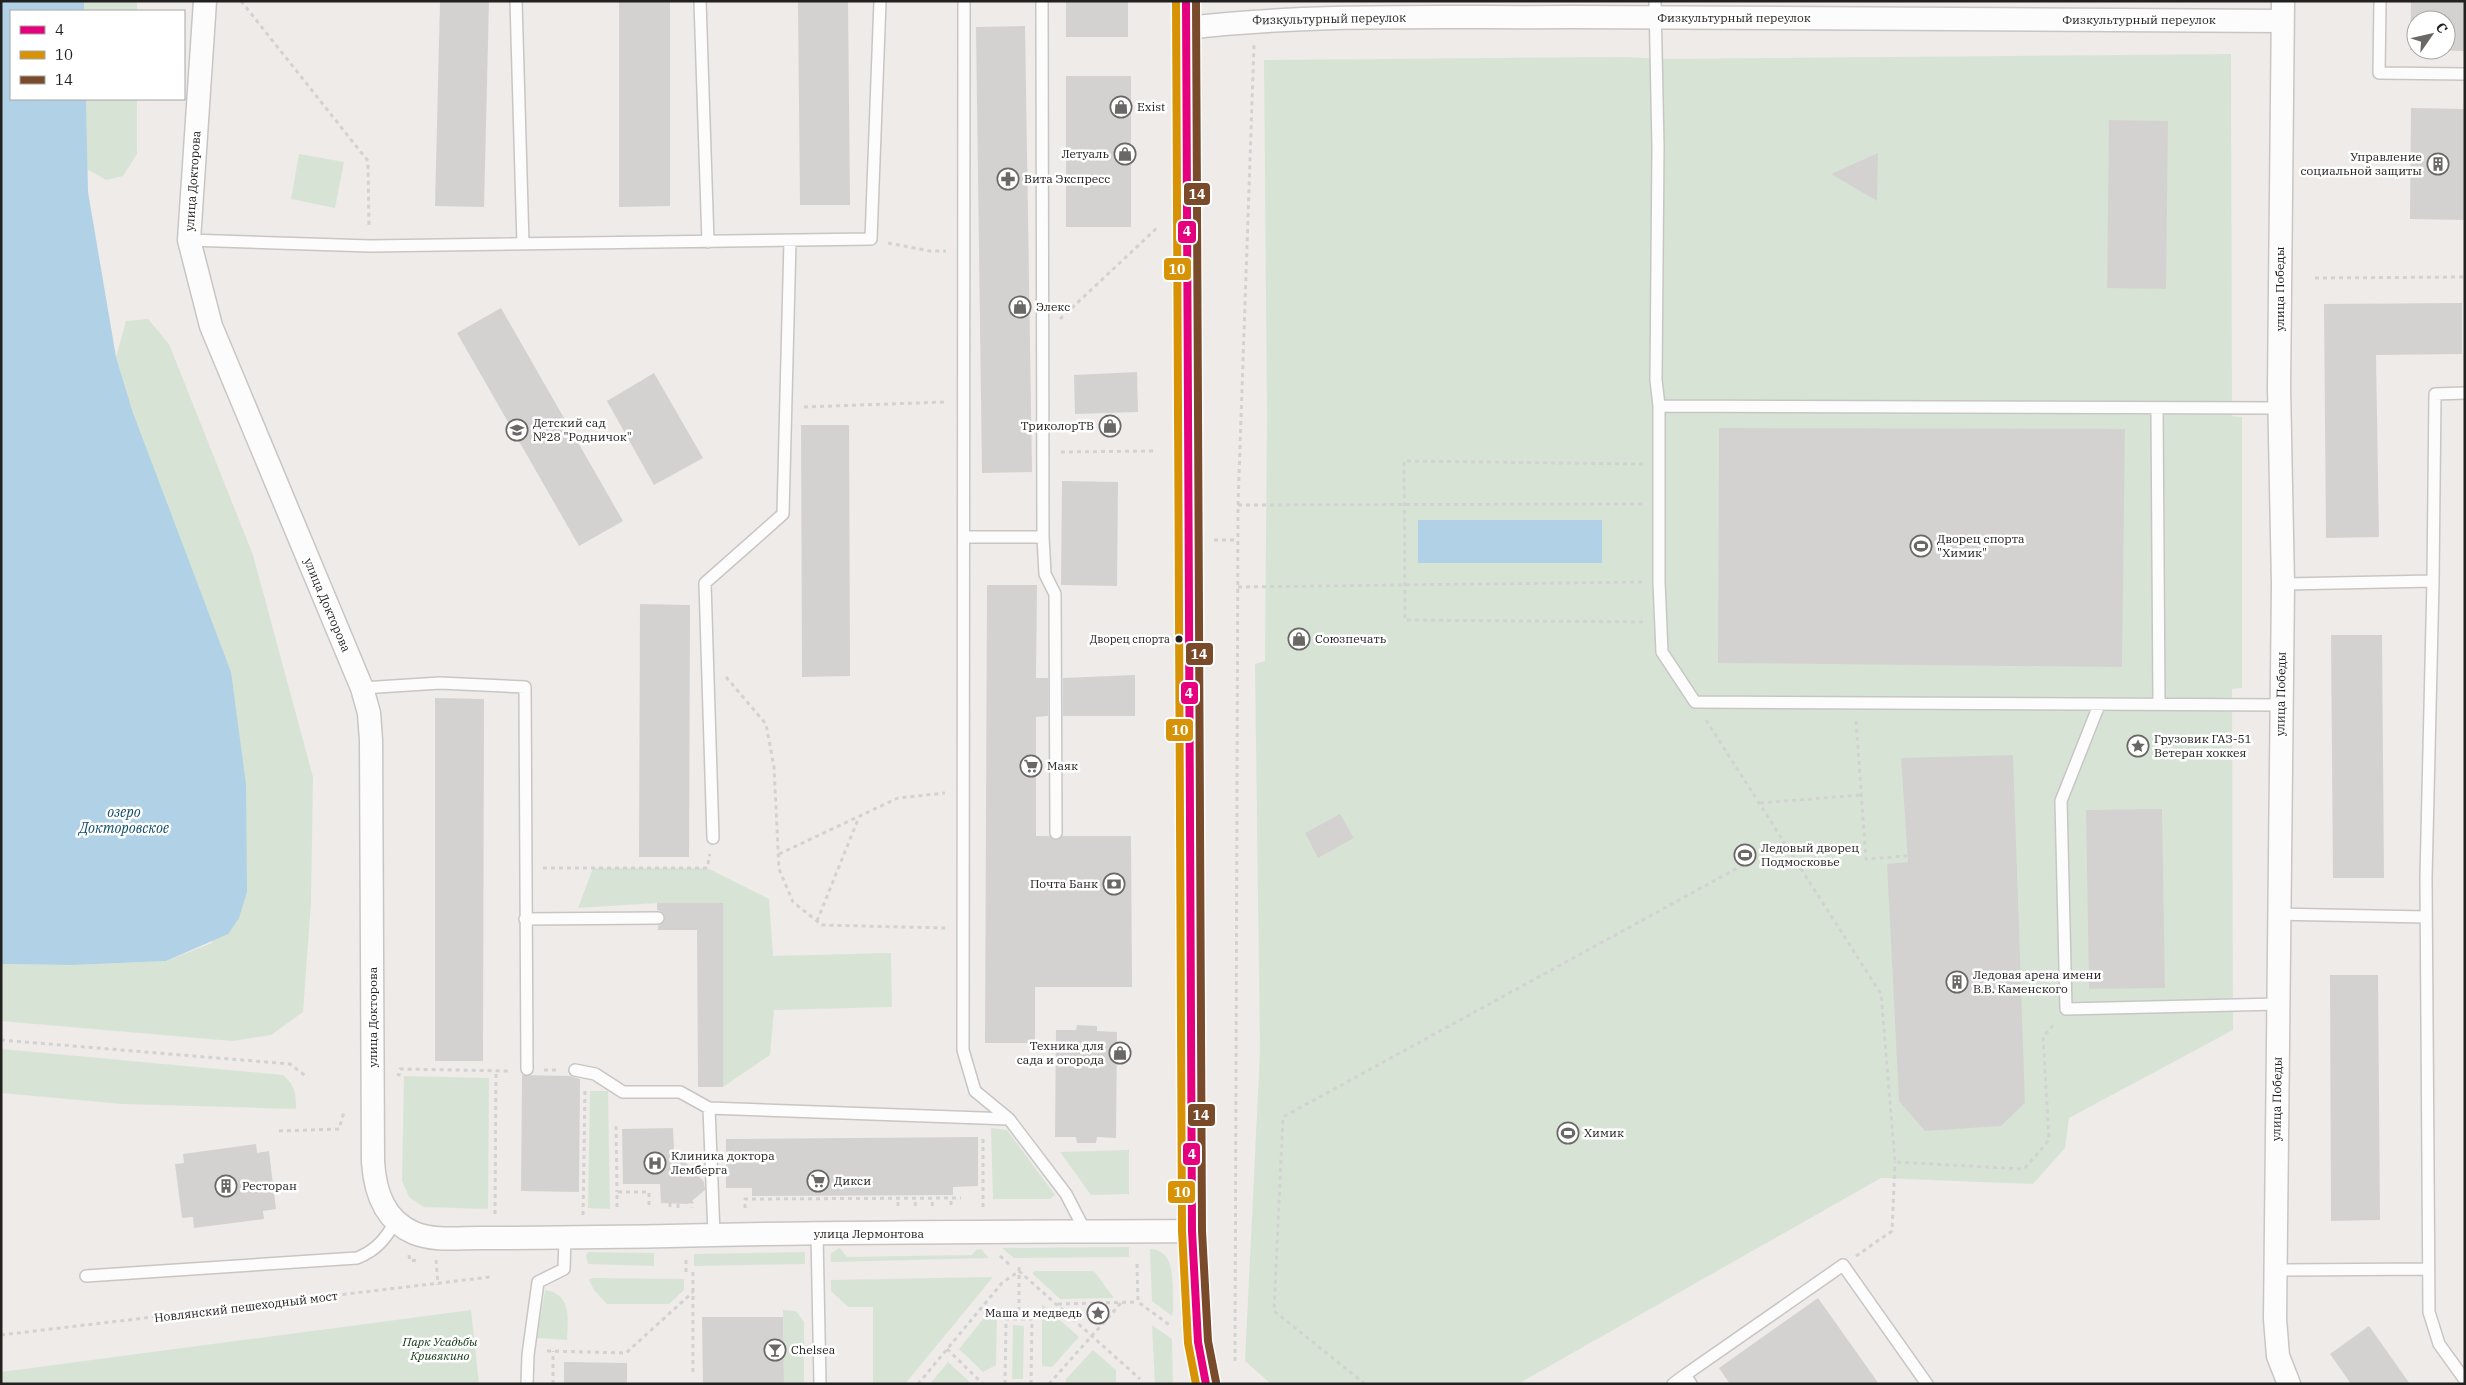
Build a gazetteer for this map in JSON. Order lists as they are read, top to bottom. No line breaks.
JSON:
{"streets":{"street":["Физкультурный переулок","улица Докторова","улица Победы","улица Лермонтова"],"path":["Новлянский пешеходный мост"]},"crossings":[["Физкультурный переулок","улица Победы"],["улица Докторова","улица Лермонтова"]],"water":["озеро Докторовское"],"parks":["Парк Усадьбы Кривякино"],"places":{"shop":["Exist","Летуаль","Элекс","ТриколорТВ","Союзпечать","Техника для сада и огорода"],"building":["Управление социальной защиты","Ледовая арена имени В.В. Каменского","Ресторан"],"pharmacy":["Вита Экспресс"],"school or university":["Детский сад №28 \"Родничок\""],"sports":["Дворец спорта \"Химик\"","Ледовый дворец Подмосковье","Химик"],"other":["Дворец спорта"],"place":["Грузовик ГАЗ-51 Ветеран хоккея","Маша и медведь"],"supermarket":["Маяк","Дикси"],"bank":["Почта Банк"],"hospital":["Клиника доктора Лемберга"],"bar":["Chelsea"]},"lines":["transit line 4","transit line 10","transit line 14"],"legend":["4","10","14"],"north":"top right"}
